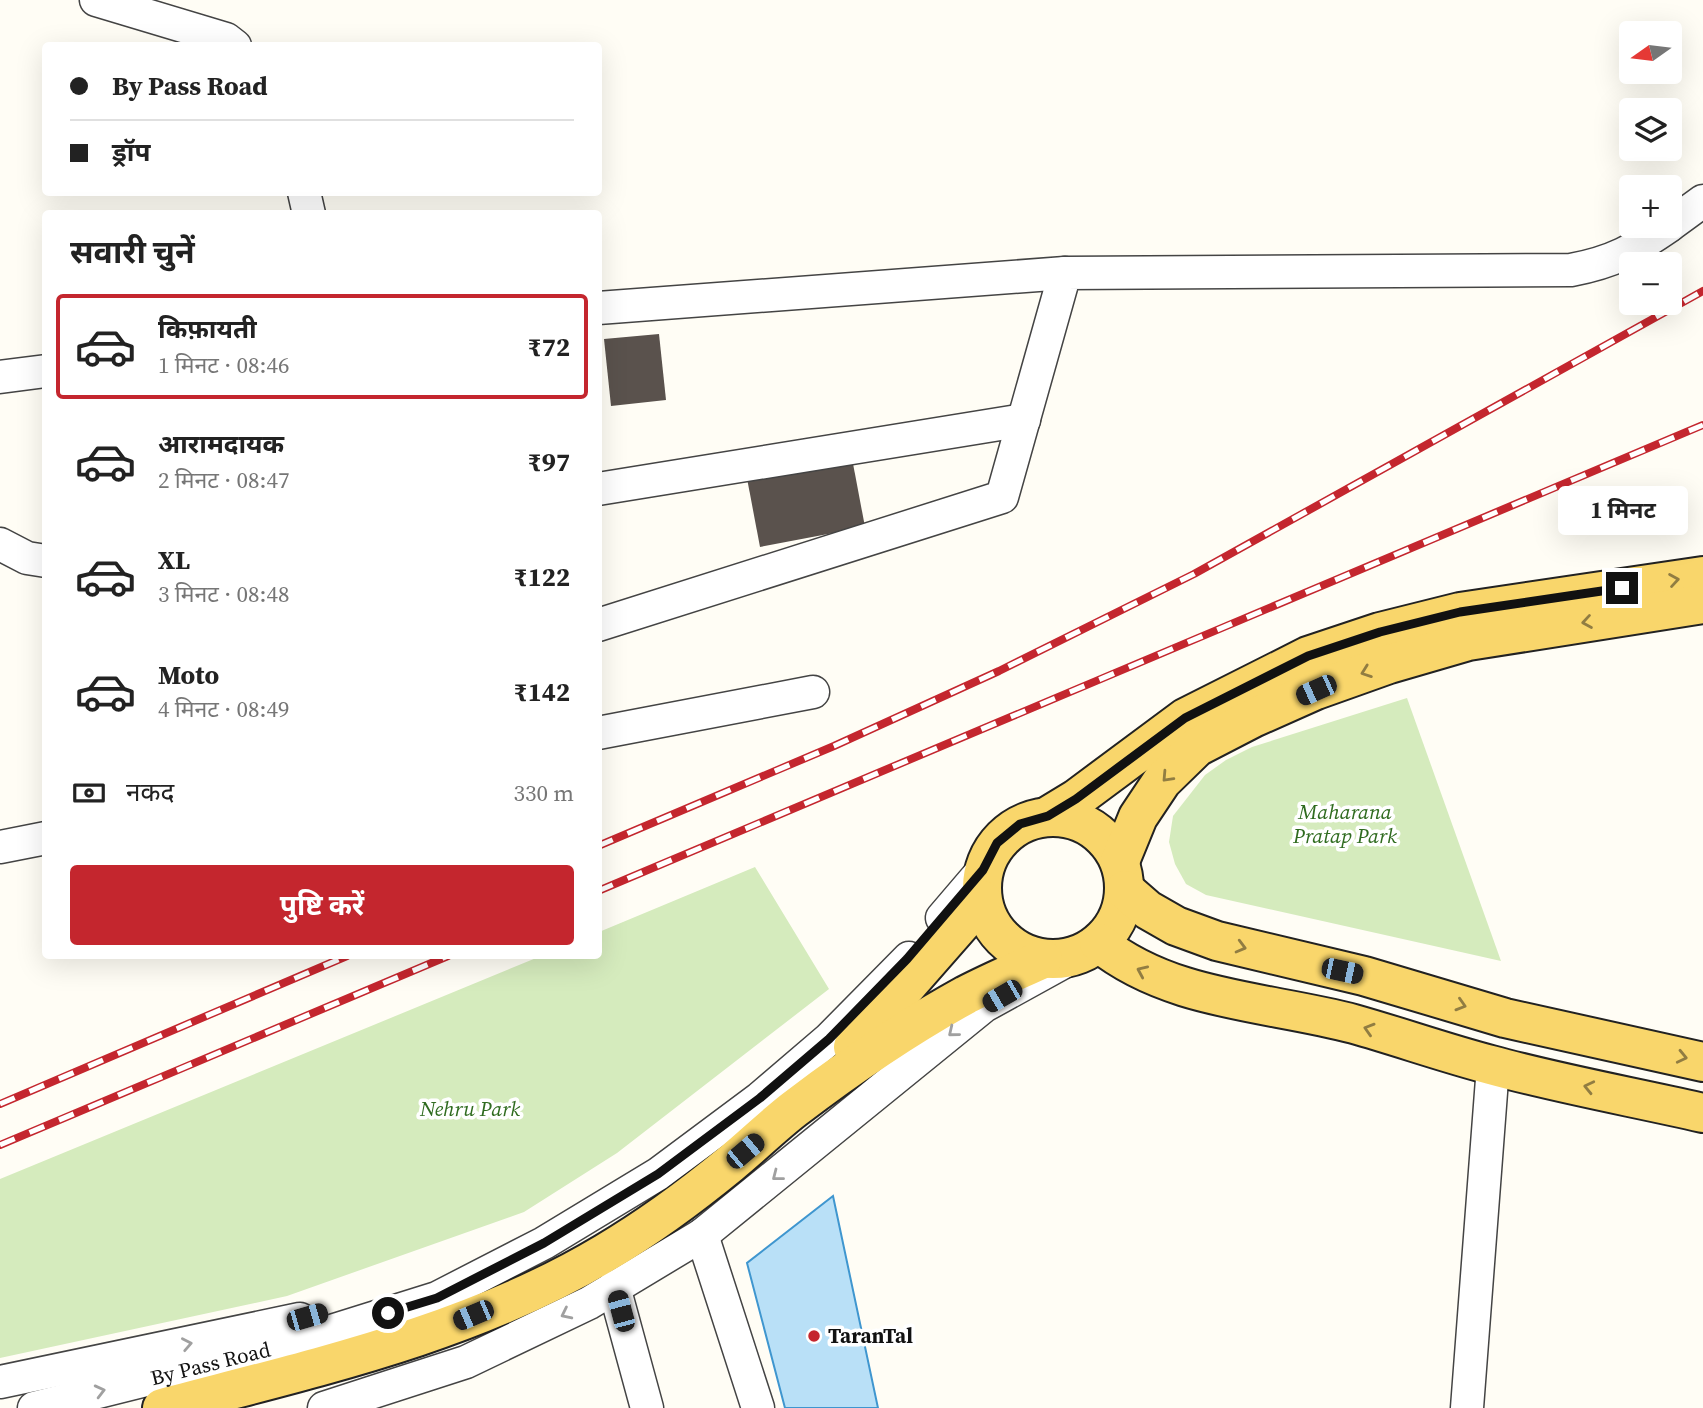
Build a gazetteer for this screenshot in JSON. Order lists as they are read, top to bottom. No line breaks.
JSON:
{"streets":{"street":["By Pass Road"]},"parks":["Maharana Pratap Park","Nehru Park"],"places":["TaranTal"],"north":"left","page":{"map_buttons":["+","−"],"banner":["By Pass Road","ड्रॉप"],"heading":"सवारी चुनें","list":[{"name":"किफ़ायती","note":"1 मिनट · 08:46","value":"₹72"},{"name":"आरामदायक","note":"2 मिनट · 08:47","value":"₹97"},{"name":"XL","note":"3 मिनट · 08:48","value":"₹122"},{"name":"Moto","note":"4 मिनट · 08:49","value":"₹142"}],"bubble":"1 मिनट","pay":["नकद","330 m"],"buttons":"पुष्टि करें"}}
